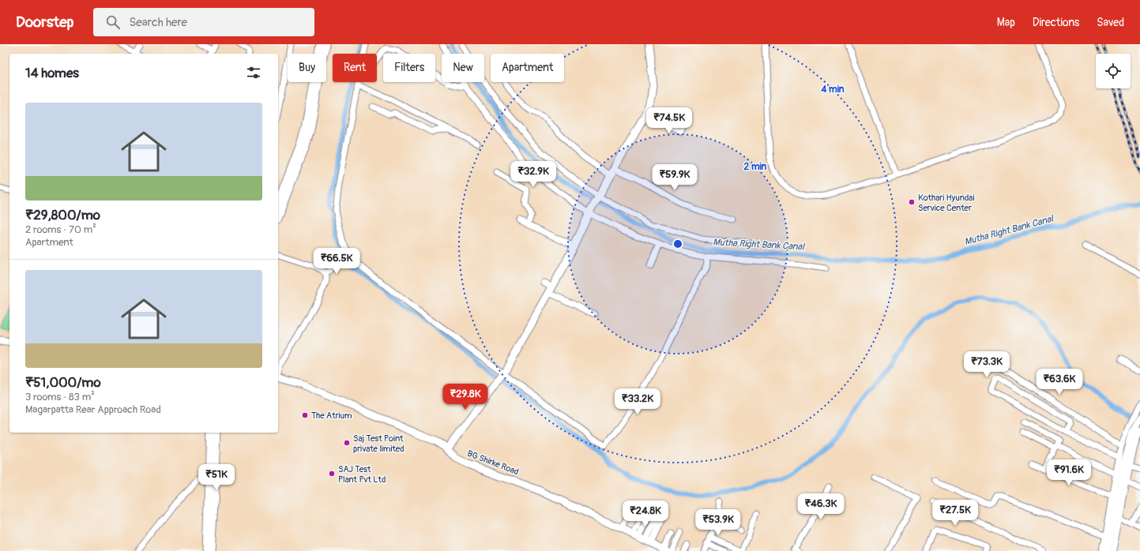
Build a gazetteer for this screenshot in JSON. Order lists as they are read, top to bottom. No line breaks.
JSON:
{"streets":{"street":["BG Shirke Road"]},"water":["Mutha Right Bank Canal"],"places":["Kothari Hyundai Service Center","The Atrium","Saj Test Point private limited","SAJ Test Plant Pvt Ltd"],"page":{"header":"Doorstep","search":"Search here","nav":["Map","Directions","Saved"],"chip":["Buy","Rent","Filters","New","Apartment"],"heading":"14 homes","list":[{"name":"₹29,800/mo","note":"2 rooms · 70 m² · Apartment"},{"name":"₹51,000/mo","note":"3 rooms · 83 m² · Magarpatta Rear Approach Road"}],"price":["₹74.5K","₹32.9K","₹59.9K","₹66.5K","₹73.3K","₹63.6K","₹29.8K","₹33.2K","₹91.6K","₹51K","₹46.3K","₹27.5K","₹24.8K","₹53.9K"]},"rings":["4 min","2 min"]}
